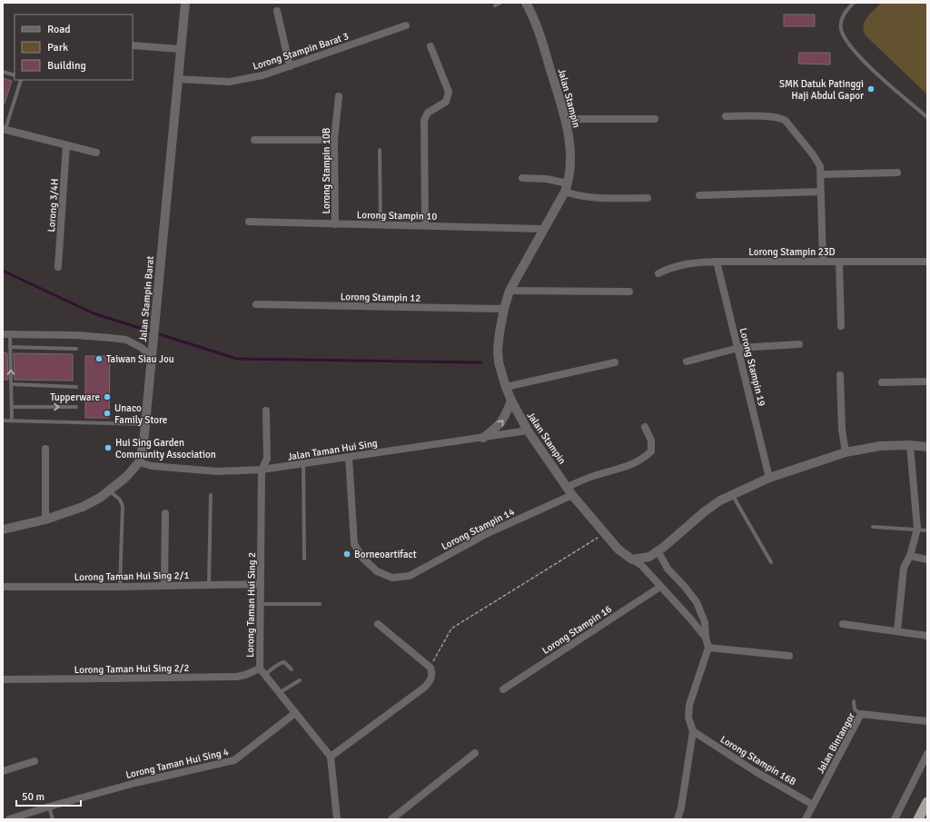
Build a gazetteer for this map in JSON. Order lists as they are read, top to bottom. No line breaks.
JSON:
{"streets":{"street":["Lorong Stampin Barat 3","Jalan Stampin","Lorong Stampin 10B","Lorong 3/4H","Lorong Stampin 10","Lorong Stampin 23D","Lorong Stampin 12","Jalan Stampin Barat","Lorong Stampin 19","Jalan Taman Hui Sing","Lorong Stampin 14","Lorong Taman Hui Sing 2/1","Lorong Taman Hui Sing 2","Lorong Stampin 16","Lorong Taman Hui Sing 2/2","Jalan Bintangor","Lorong Stampin 16B","Lorong Taman Hui Sing 4"]},"crossings":[["Lorong Stampin Barat 3","Jalan Stampin Barat"],["Jalan Stampin","Lorong Stampin 10"],["Jalan Stampin","Lorong Stampin 12"],["Jalan Stampin","Jalan Taman Hui Sing"],["Jalan Stampin","Lorong Stampin 14"],["Lorong Stampin 10B","Lorong Stampin 10"],["Lorong Stampin 23D","Lorong Stampin 19"],["Jalan Stampin Barat","Jalan Taman Hui Sing"],["Jalan Taman Hui Sing","Lorong Stampin 14"],["Jalan Taman Hui Sing","Lorong Taman Hui Sing 2"],["Lorong Taman Hui Sing 2/1","Lorong Taman Hui Sing 2"],["Lorong Taman Hui Sing 2","Lorong Taman Hui Sing 2/2"],["Jalan Bintangor","Lorong Stampin 16B"]],"places":["SMK Datuk Patinggi Haji Abdul Gapor","Taiwan Siau Jou","Tupperware","Unaco Family Store","Hui Sing Garden Community Association","Borneoartifact"],"legend":["Road","Park","Building"],"scale_bar":"50 m"}
